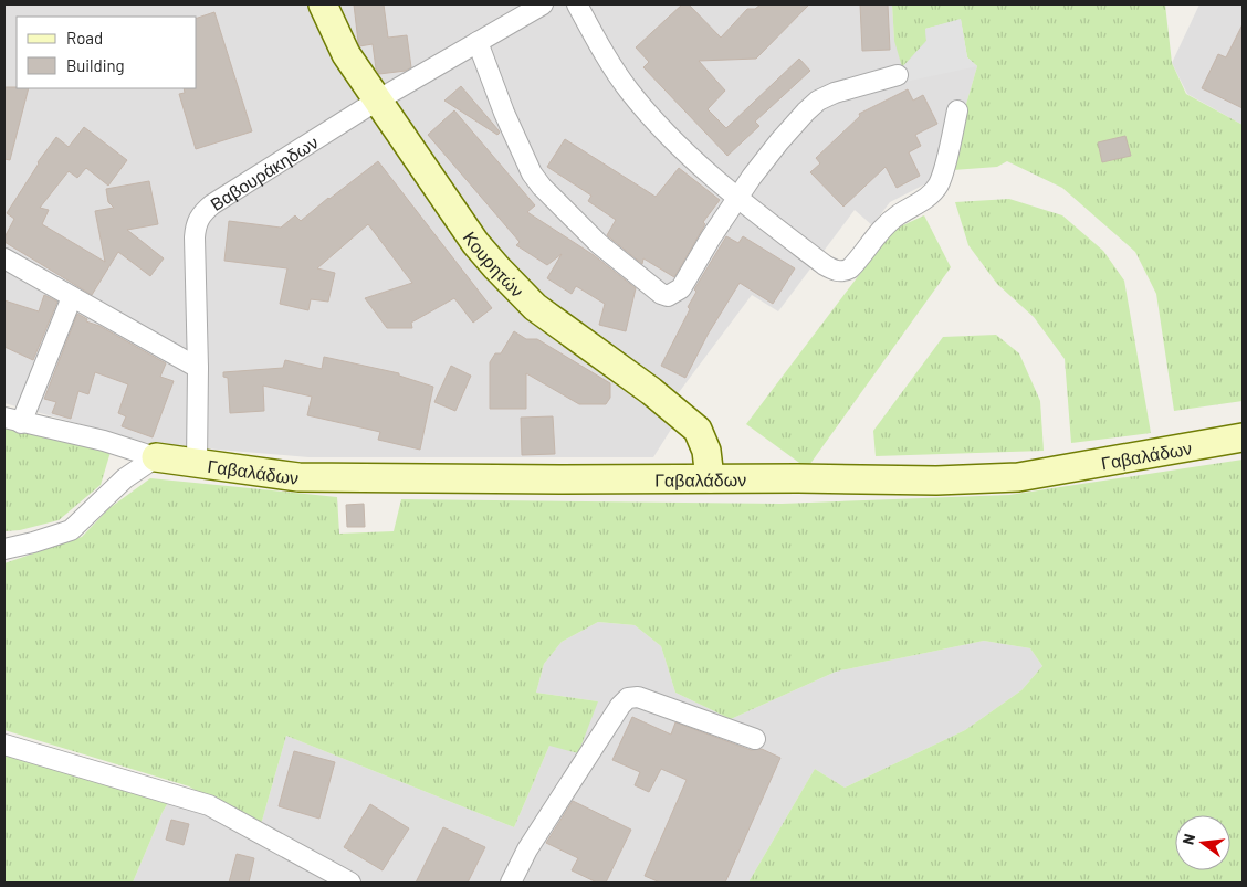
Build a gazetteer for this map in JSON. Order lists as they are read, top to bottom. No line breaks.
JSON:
{"streets":{"street":["Βαβουράκηδων","Κουρητών","Γαβαλάδων"]},"crossings":[["Βαβουράκηδων","Κουρητών"],["Βαβουράκηδων","Γαβαλάδων"],["Κουρητών","Γαβαλάδων"]],"legend":["Road","Building"],"north":"left"}
